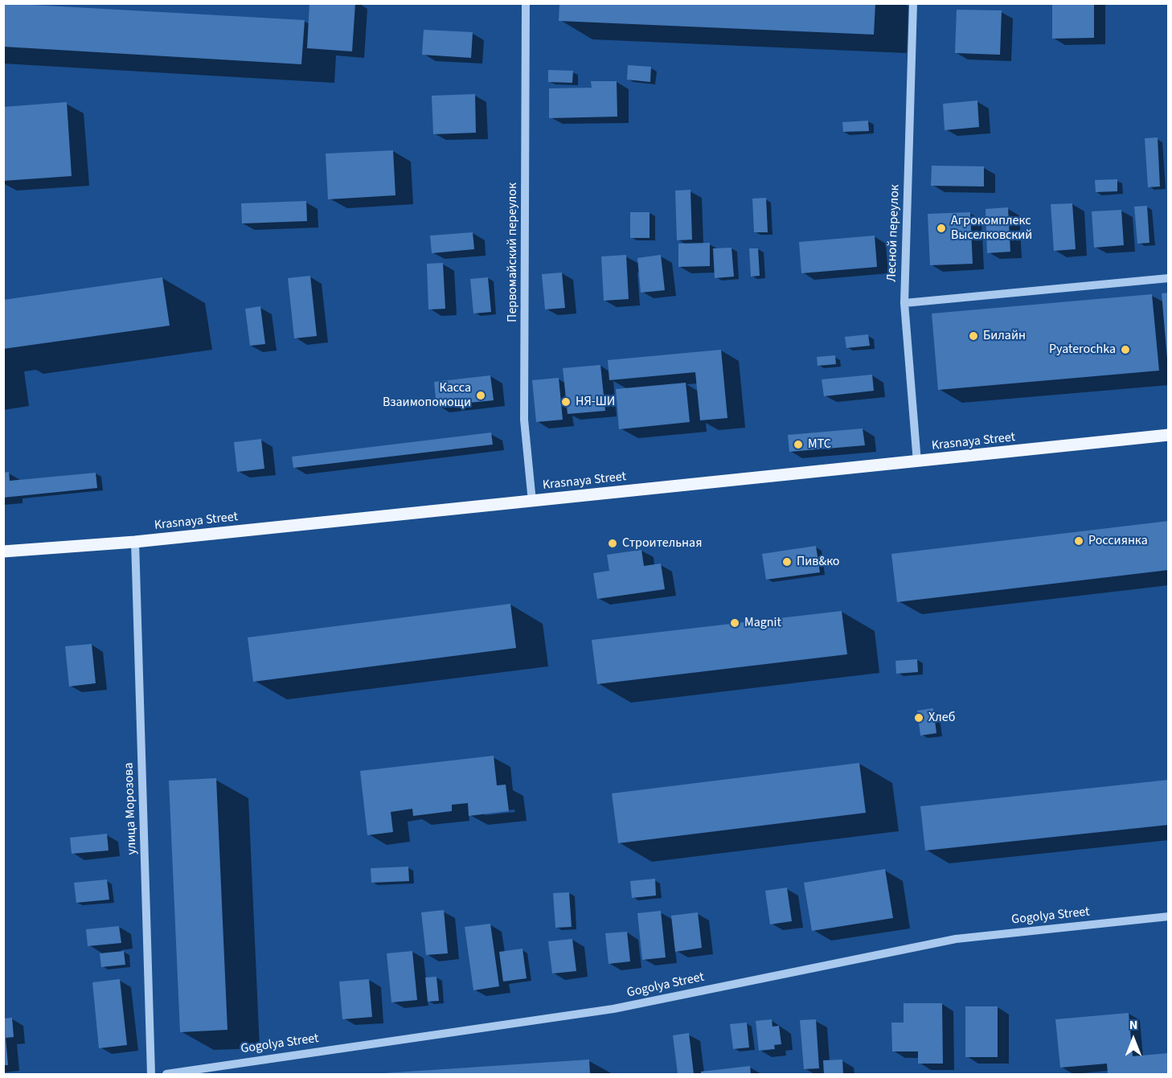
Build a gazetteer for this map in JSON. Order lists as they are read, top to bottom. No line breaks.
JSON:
{"streets":{"main road":["Krasnaya Street"],"street":["Лесной переулок","Первомайский переулок","улица Морозова","Gogolya Street"]},"crossings":[["Лесной переулок","Krasnaya Street"],["Первомайский переулок","Krasnaya Street"],["Krasnaya Street","улица Морозова"]],"places":["Агрокомплекс Выселковский","Билайн","Pyaterochka","Касса Взаимопомощи","НЯ-ШИ","МТС","Россиянка","Строительная","Пив&ко","Magnit","Хлеб"],"north":"top"}
